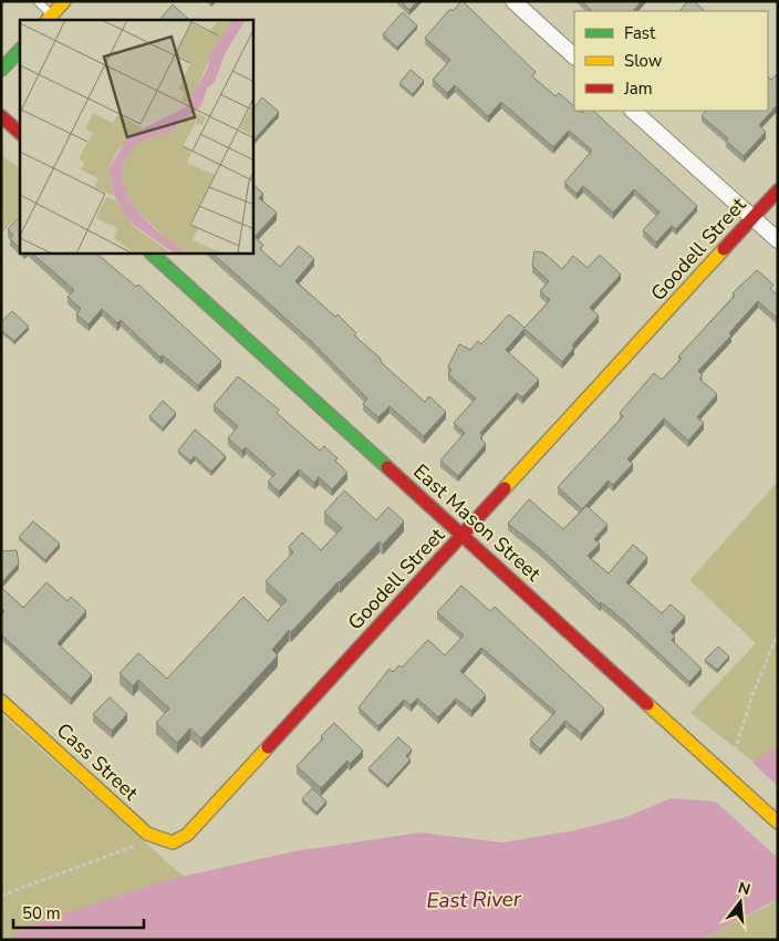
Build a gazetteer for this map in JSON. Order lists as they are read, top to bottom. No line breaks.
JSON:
{"streets":{"street":["Goodell Street","East Mason Street","Cass Street"]},"crossings":[["Goodell Street","East Mason Street"],["Goodell Street","Cass Street"]],"water":["East River"],"legend":["Fast","Slow","Jam"],"scale_bar":"50 m","north":"top"}
